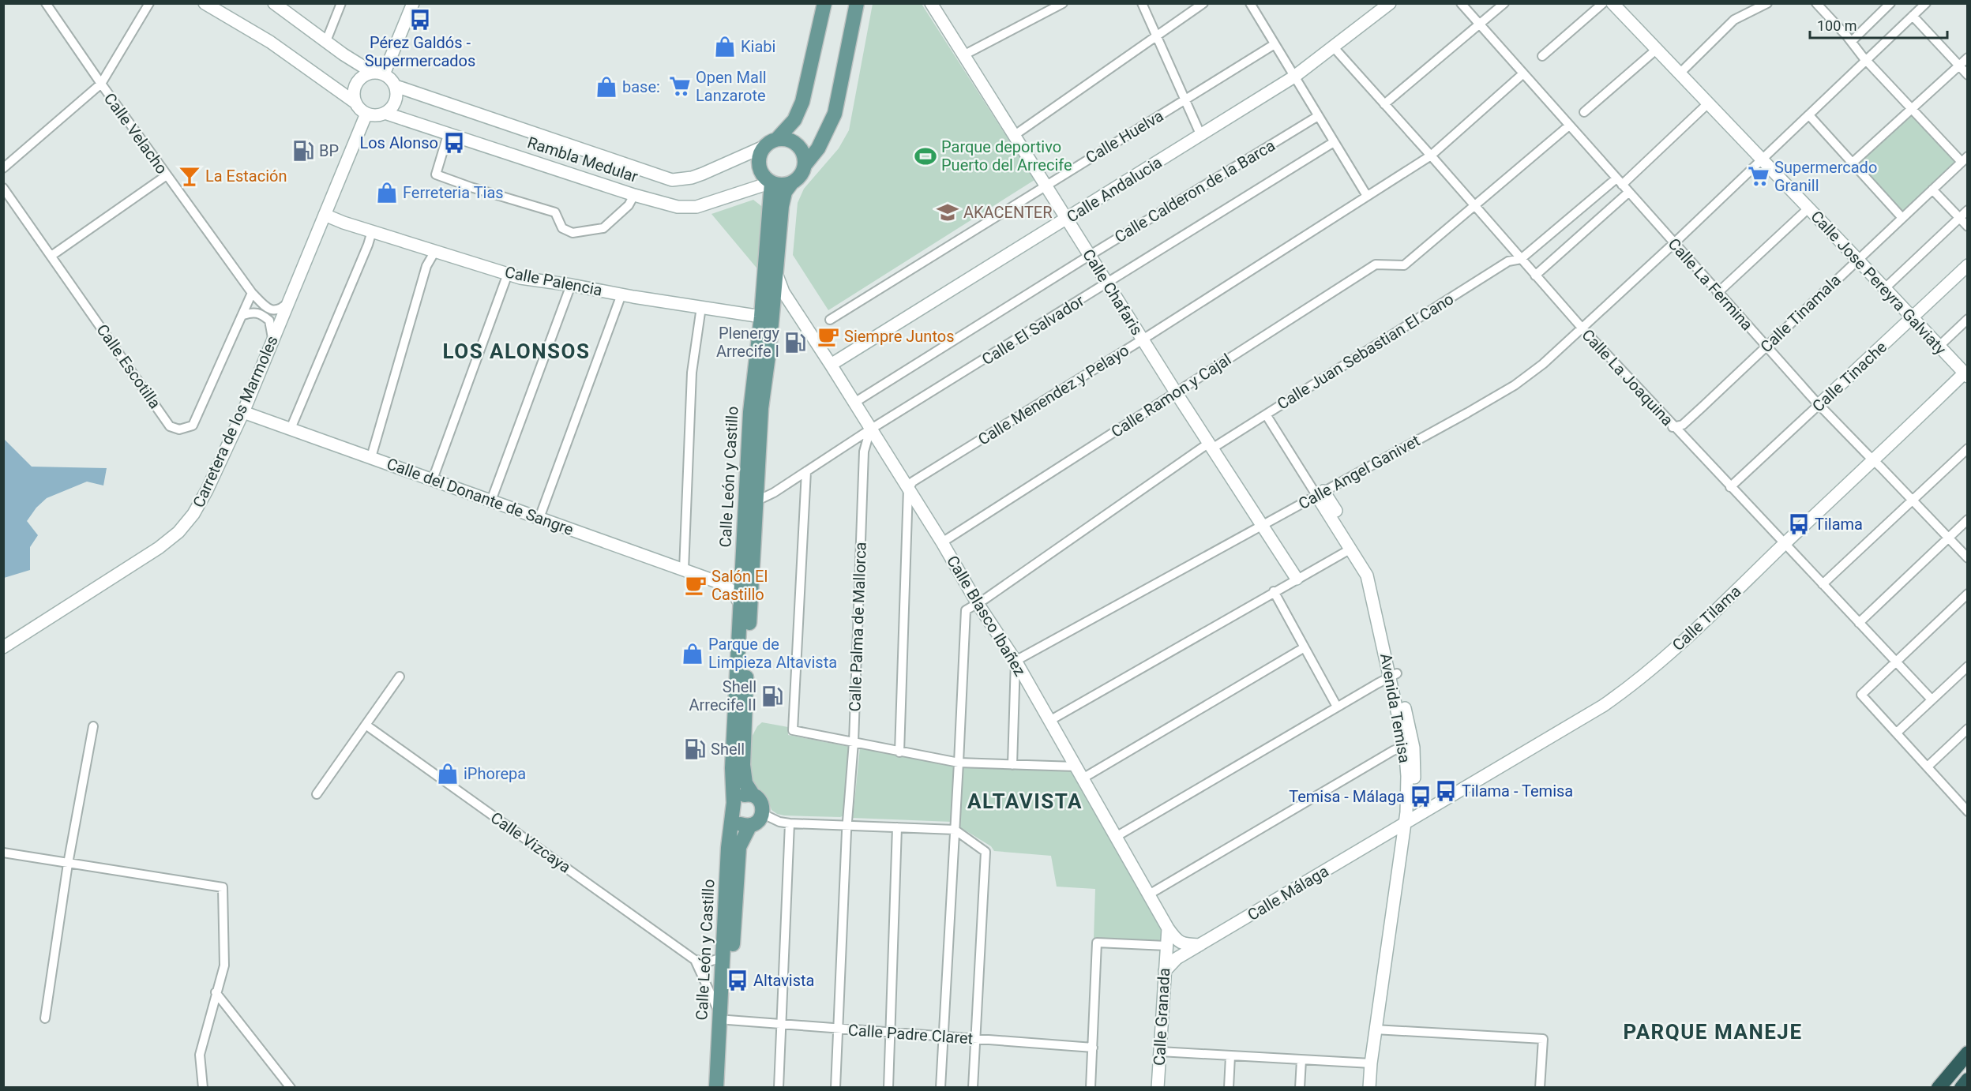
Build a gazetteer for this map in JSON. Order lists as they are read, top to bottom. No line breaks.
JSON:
{"streets":{"main road":["Rambla Medular","Calle León y Castillo"],"street":["Calle Velacho","Calle Huelva","Calle Andalucia","Calle Calderon de la Barca","Calle Palencia","Calle Jose Pereyra Galviaty","Calle La Fermina","Calle Chafaris","Calle Tinamala","Calle El Salvador","Calle Juan Sebastian El Cano","Calle Escotilla","Calle Tinache","Calle La Joaquina","Calle Menendez y Pelayo","Calle Ramon y Cajal","Carretera de los Marmoles","Calle Angel Ganivet","Calle del Donante de Sangre","Calle Blasco Ibañez","Calle Tilama","Calle Palma de Mallorca","Avenida Temisa","Calle Vizcaya","Calle Málaga","Calle Granada","Calle Padre Claret"]},"crossings":[["Calle Velacho","Calle Escotilla"],["Calle Velacho","Carretera de los Marmoles"],["Calle Huelva","Calle Chafaris"],["Rambla Medular","Carretera de los Marmoles"],["Rambla Medular","Calle León y Castillo"],["Calle Andalucia","Calle Chafaris"],["Calle Andalucia","Calle La Joaquina"],["Calle Andalucia","Calle Blasco Ibañez"],["Calle Calderon de la Barca","Calle Chafaris"],["Calle Calderon de la Barca","Calle Blasco Ibañez"],["Calle Palencia","Carretera de los Marmoles"],["Calle Palencia","Calle León y Castillo"],["Calle Jose Pereyra Galviaty","Calle Tinamala"],["Calle Jose Pereyra Galviaty","Calle Tinache"],["Calle Jose Pereyra Galviaty","Calle Angel Ganivet"],["Calle Jose Pereyra Galviaty","Calle Tilama"],["Calle La Fermina","Calle Tinamala"],["Calle La Fermina","Calle Tinache"],["Calle La Fermina","Calle Menendez y Pelayo"],["Calle La Fermina","Calle Angel Ganivet"],["Calle La Fermina","Calle Tilama"],["Calle Chafaris","Calle El Salvador"],["Calle Chafaris","Calle Juan Sebastian El Cano"],["Calle Chafaris","Calle Menendez y Pelayo"],["Calle Chafaris","Calle Ramon y Cajal"],["Calle Chafaris","Calle Angel Ganivet"],["Calle Tinamala","Calle La Joaquina"],["Calle El Salvador","Calle León y Castillo"],["Calle El Salvador","Calle Blasco Ibañez"],["Calle El Salvador","Calle Palma de Mallorca"],["Calle Juan Sebastian El Cano","Calle La Joaquina"],["Calle Juan Sebastian El Cano","Calle Blasco Ibañez"],["Calle Juan Sebastian El Cano","Avenida Temisa"],["Calle Tinache","Calle La Joaquina"],["Calle La Joaquina","Calle Menendez y Pelayo"],["Calle La Joaquina","Calle Ramon y Cajal"],["Calle La Joaquina","Calle Angel Ganivet"],["Calle La Joaquina","Calle Tilama"],["Calle Menendez y Pelayo","Calle Blasco Ibañez"],["Calle Ramon y Cajal","Calle Blasco Ibañez"],["Carretera de los Marmoles","Calle del Donante de Sangre"],["Calle Angel Ganivet","Calle Blasco Ibañez"],["Calle Angel Ganivet","Avenida Temisa"],["Calle León y Castillo","Calle del Donante de Sangre"],["Calle León y Castillo","Calle Blasco Ibañez"],["Calle León y Castillo","Calle Padre Claret"],["Calle Blasco Ibañez","Calle Palma de Mallorca"],["Calle Blasco Ibañez","Calle Málaga"],["Calle Blasco Ibañez","Calle Granada"],["Calle Tilama","Avenida Temisa"],["Calle Tilama","Calle Málaga"],["Calle Palma de Mallorca","Calle Padre Claret"],["Avenida Temisa","Calle Málaga"],["Calle Málaga","Calle Granada"]],"districts":["LOS ALONSOS","ALTAVISTA","PARQUE MANEJE"],"places":{"bus stop":["Pérez Galdós - Supermercados","Los Alonso","Tilama","Tilama - Temisa","Temisa - Málaga","Altavista"],"shop":["Kiabi","base:","Ferreteria Tias","Parque de Limpieza Altavista","iPhorepa"],"supermarket":["Open Mall Lanzarote","Supermercado Granill"],"fuel station":["BP","Plenergy Arrecife I","Shell Arrecife II","Shell"],"sports":["Parque deportivo Puerto del Arrecife"],"bar":["La Estación"],"school or university":["AKACENTER"],"cafe":["Siempre Juntos","Salón El Castillo"]},"scale_bar":"100 m"}
